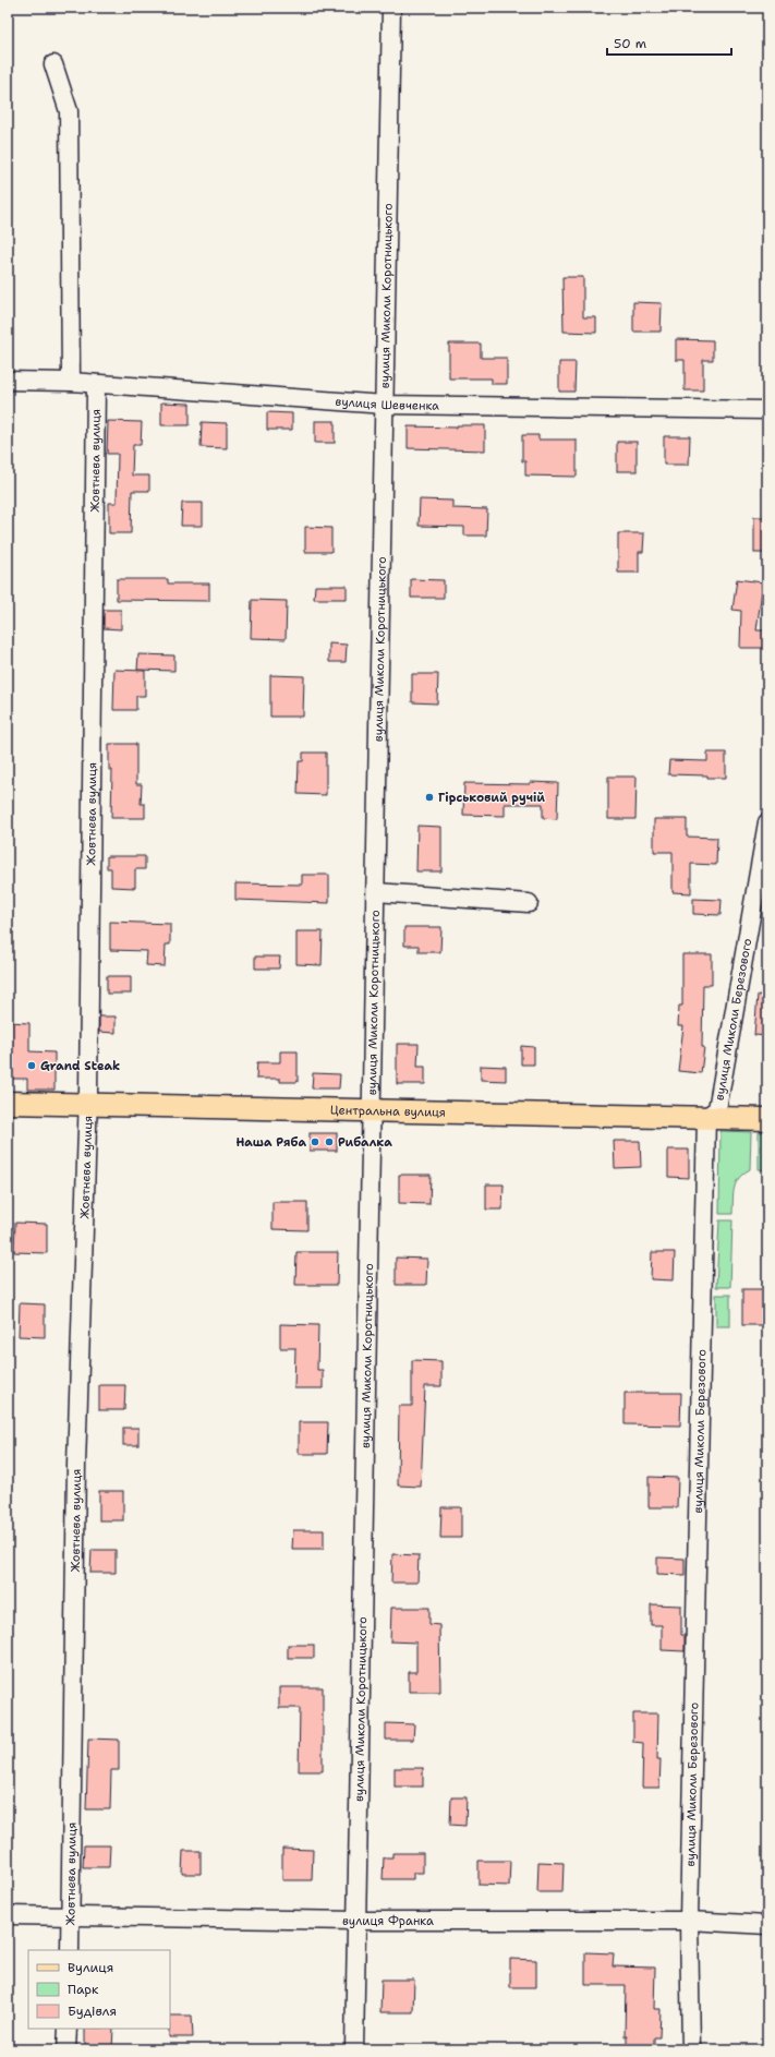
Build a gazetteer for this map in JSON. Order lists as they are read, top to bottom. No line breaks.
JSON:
{"streets":{"main road":["Центральна вулиця"],"street":["вулиця Миколи Коротницького","вулиця Шевченка","Жовтнева вулиця","вулиця Миколи Березового","вулиця Франка"]},"crossings":[["вулиця Миколи Коротницького","вулиця Шевченка"],["вулиця Миколи Коротницького","Центральна вулиця"],["вулиця Миколи Коротницького","вулиця Франка"],["вулиця Шевченка","Жовтнева вулиця"],["Жовтнева вулиця","Центральна вулиця"],["Жовтнева вулиця","вулиця Франка"],["вулиця Миколи Березового","Центральна вулиця"],["вулиця Миколи Березового","вулиця Франка"]],"places":["Гірськовий ручій","Grand Steak","Наша Ряба","Рибалка"],"legend":["Вулиця","Парк","Будівля"],"scale_bar":"50 m"}
